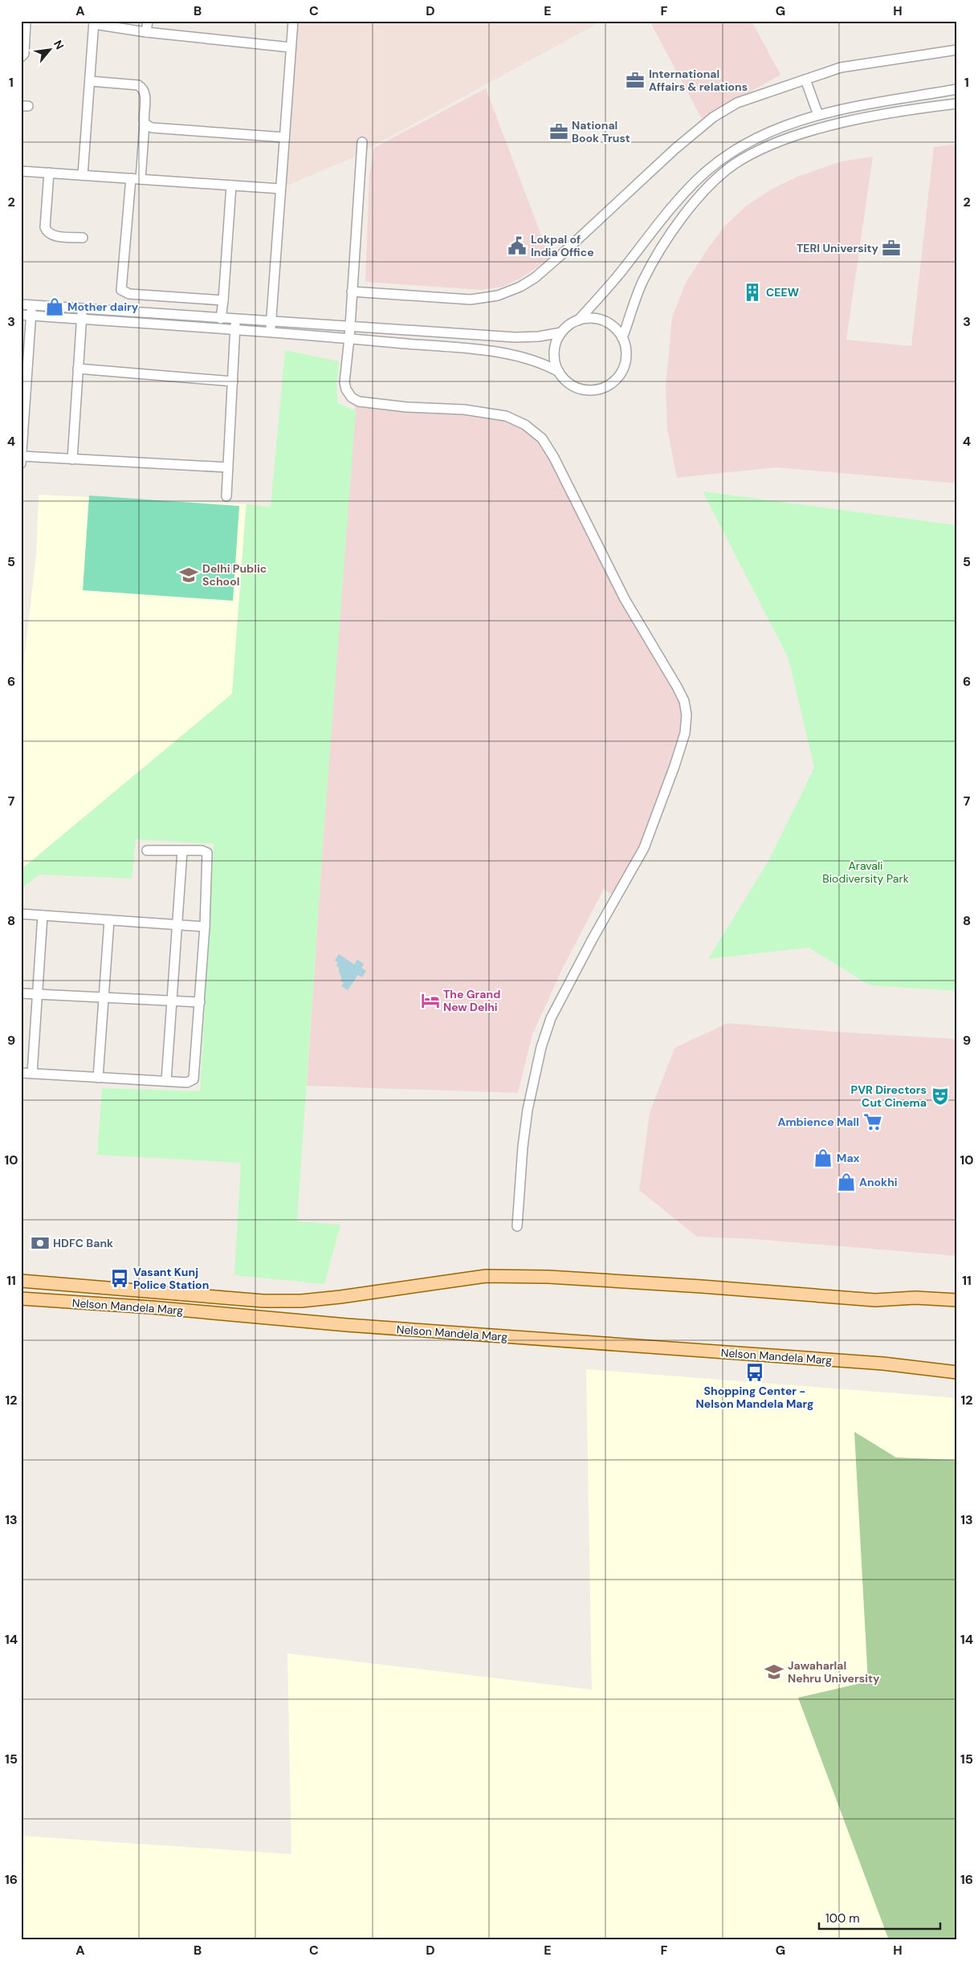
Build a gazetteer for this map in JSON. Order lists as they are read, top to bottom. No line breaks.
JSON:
{"streets":{"main road":["Nelson Mandela Marg"]},"parks":["Aravali Biodiversity Park"],"places":{"office":["International Affairs & relations","National Book Trust","TERI University"],"public building":["Lokpal of India Office"],"building":["CEEW"],"shop":["Mother dairy","Max","Anokhi"],"school or university":["Delhi Public School","Jawaharlal Nehru University"],"hotel":["The Grand New Delhi"],"theatre":["PVR Directors Cut Cinema"],"supermarket":["Ambience Mall"],"bank":["HDFC Bank"],"bus stop":["Vasant Kunj Police Station","Shopping Center - Nelson Mandela Marg"]},"scale_bar":"100 m","north":"top right","grid":{"columns":["A","B","C","D","E","F","G","H"],"rows":["1","2","3","4","5","6","7","8","9","10","11","12","13","14","15","16"]}}
